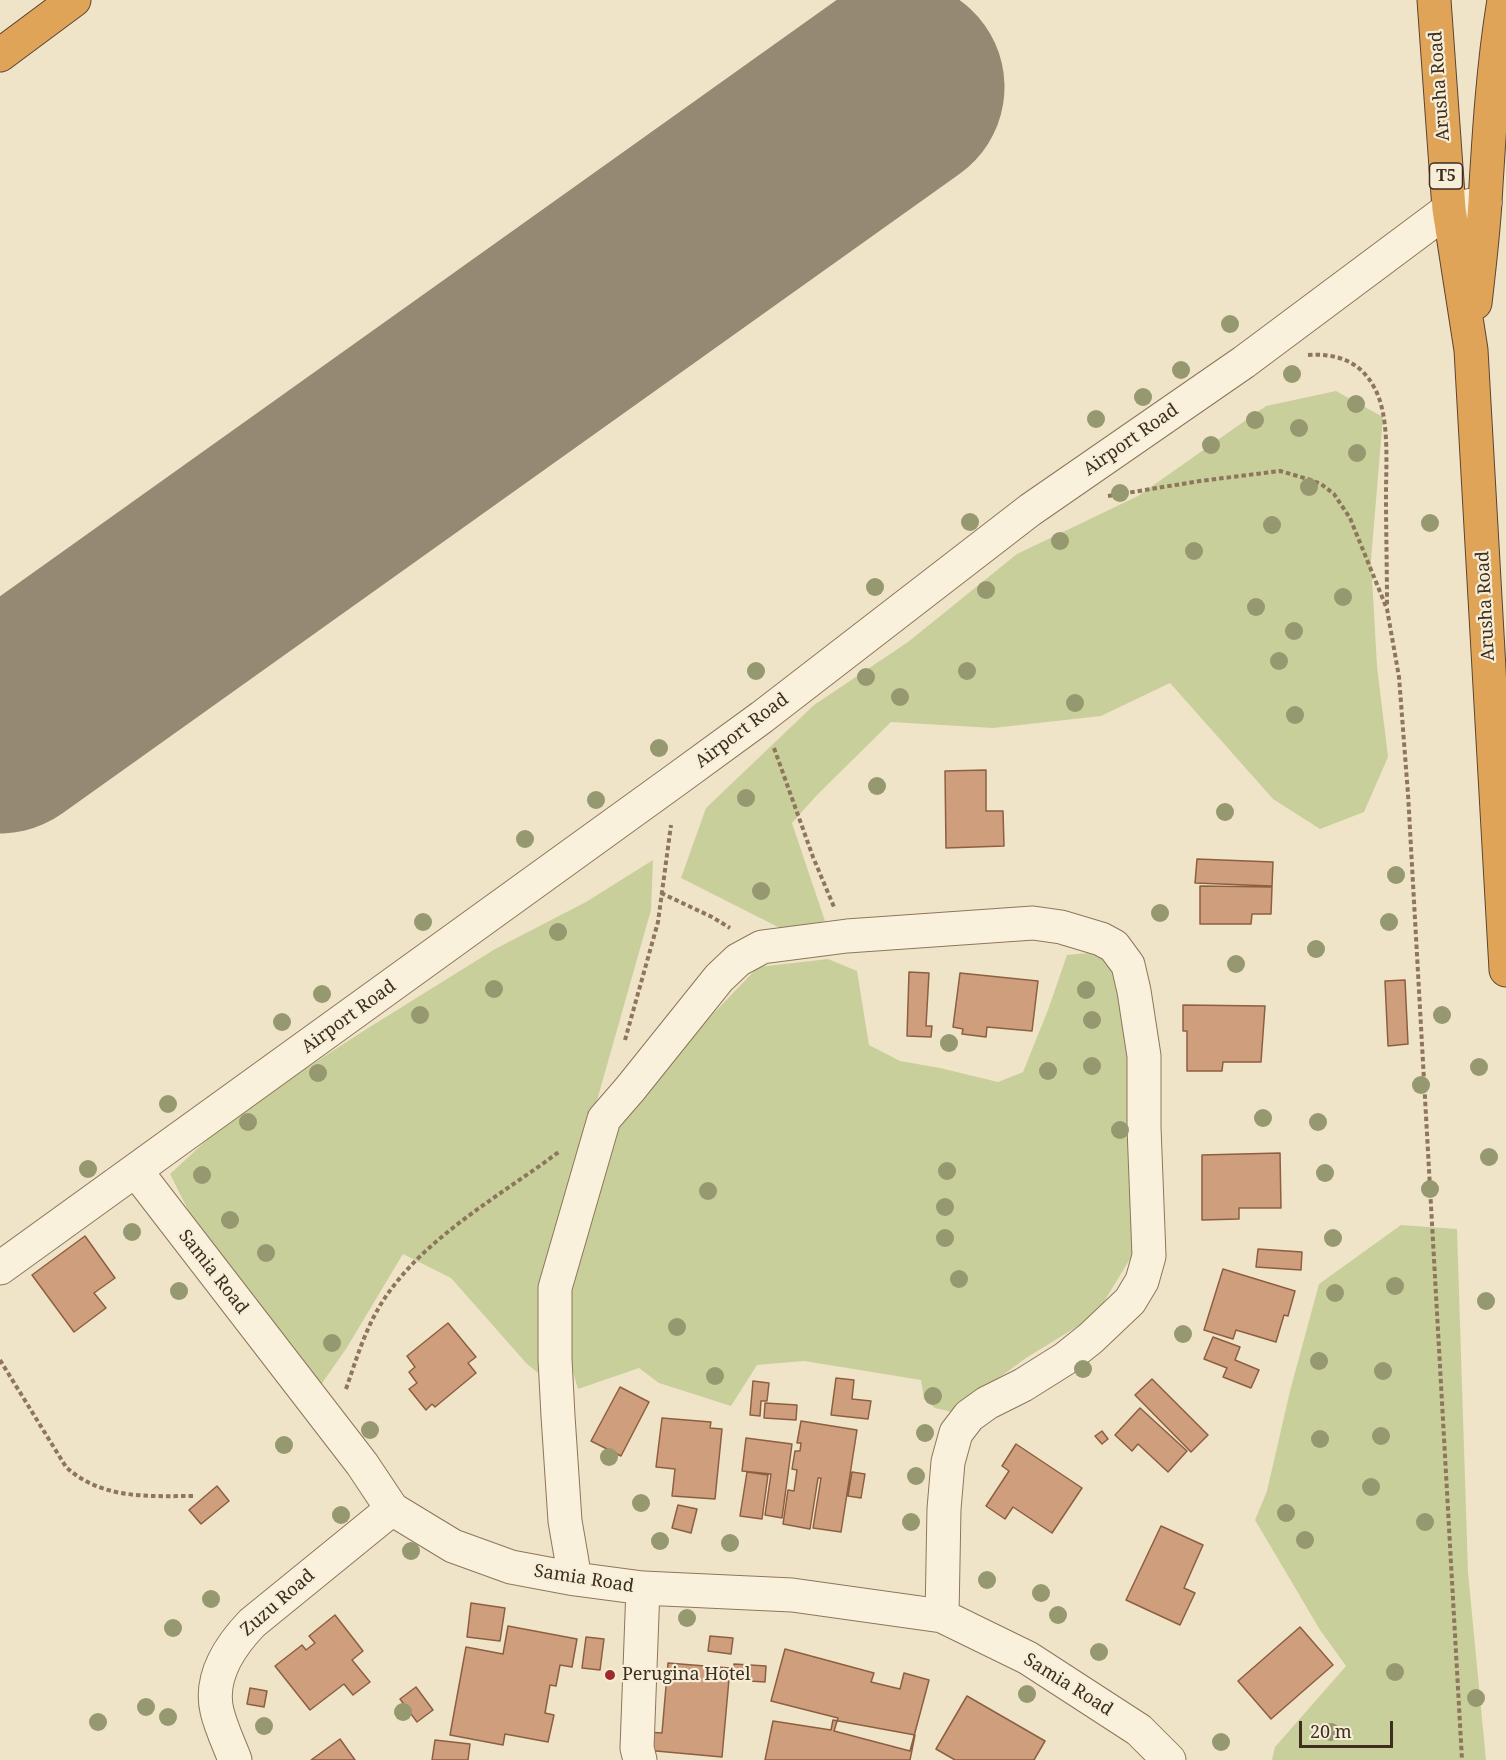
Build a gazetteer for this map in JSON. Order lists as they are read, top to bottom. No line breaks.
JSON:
{"streets":{"highway":["Arusha Road","T5"],"street":["Airport Road","Samia Road","Zuzu Road"]},"crossings":[["Arusha Road","Airport Road"],["Airport Road","Samia Road"],["Samia Road","Zuzu Road"]],"places":["Perugina Hotel"],"scale_bar":"20 m"}
